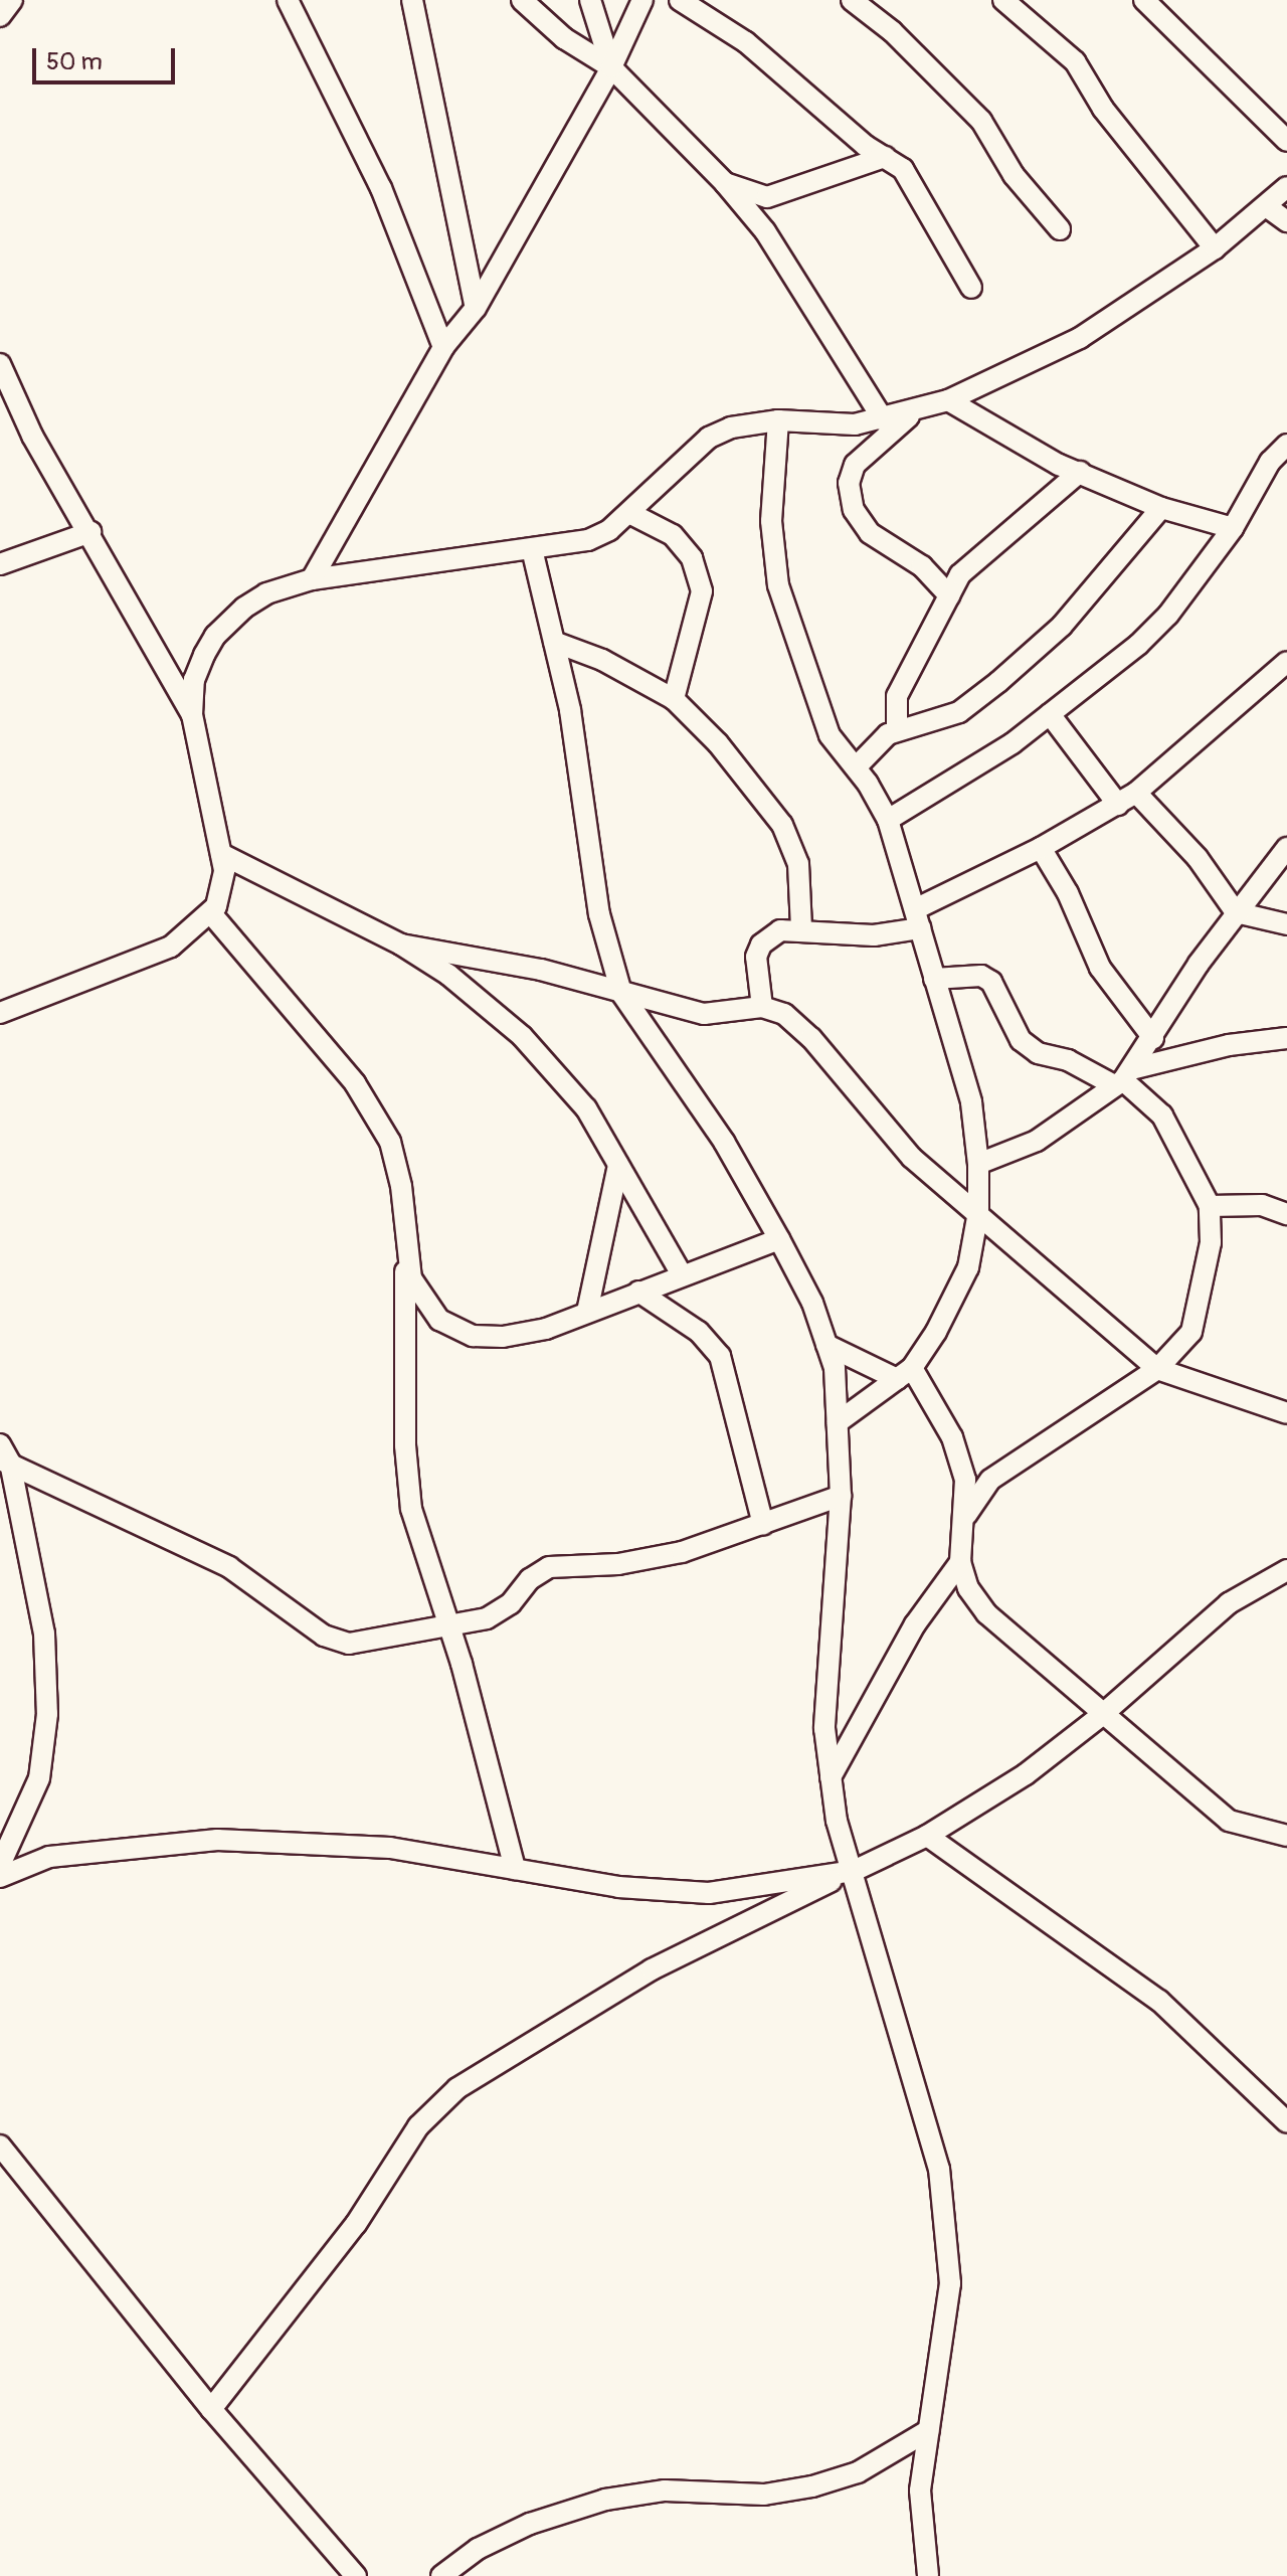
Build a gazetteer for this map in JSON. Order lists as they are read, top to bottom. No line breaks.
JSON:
{"scale_bar":"50 m"}
